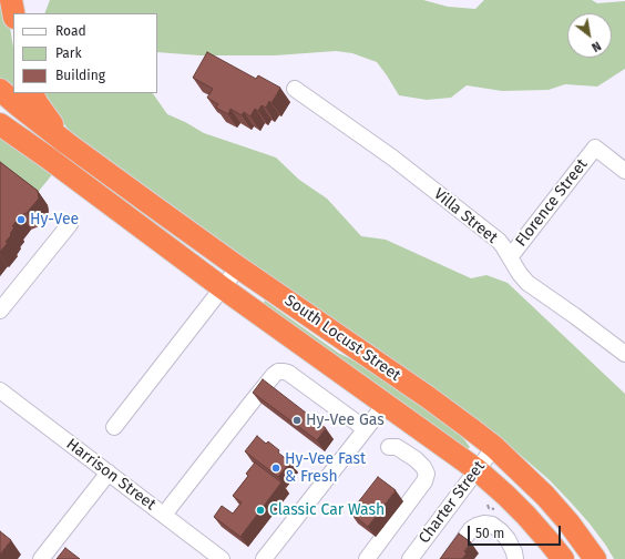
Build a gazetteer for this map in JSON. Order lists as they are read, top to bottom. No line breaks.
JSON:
{"streets":{"highway":["South Locust Street"],"street":["Florence Street","Villa Street","Harrison Street","Charter Street"]},"crossings":[["Florence Street","Villa Street"],["South Locust Street","Charter Street"]],"places":["Hy-Vee","Hy-Vee Gas","Hy-Vee Fast & Fresh","Classic Car Wash"],"legend":["Road","Park","Building"],"scale_bar":"50 m","north":"bottom right"}
